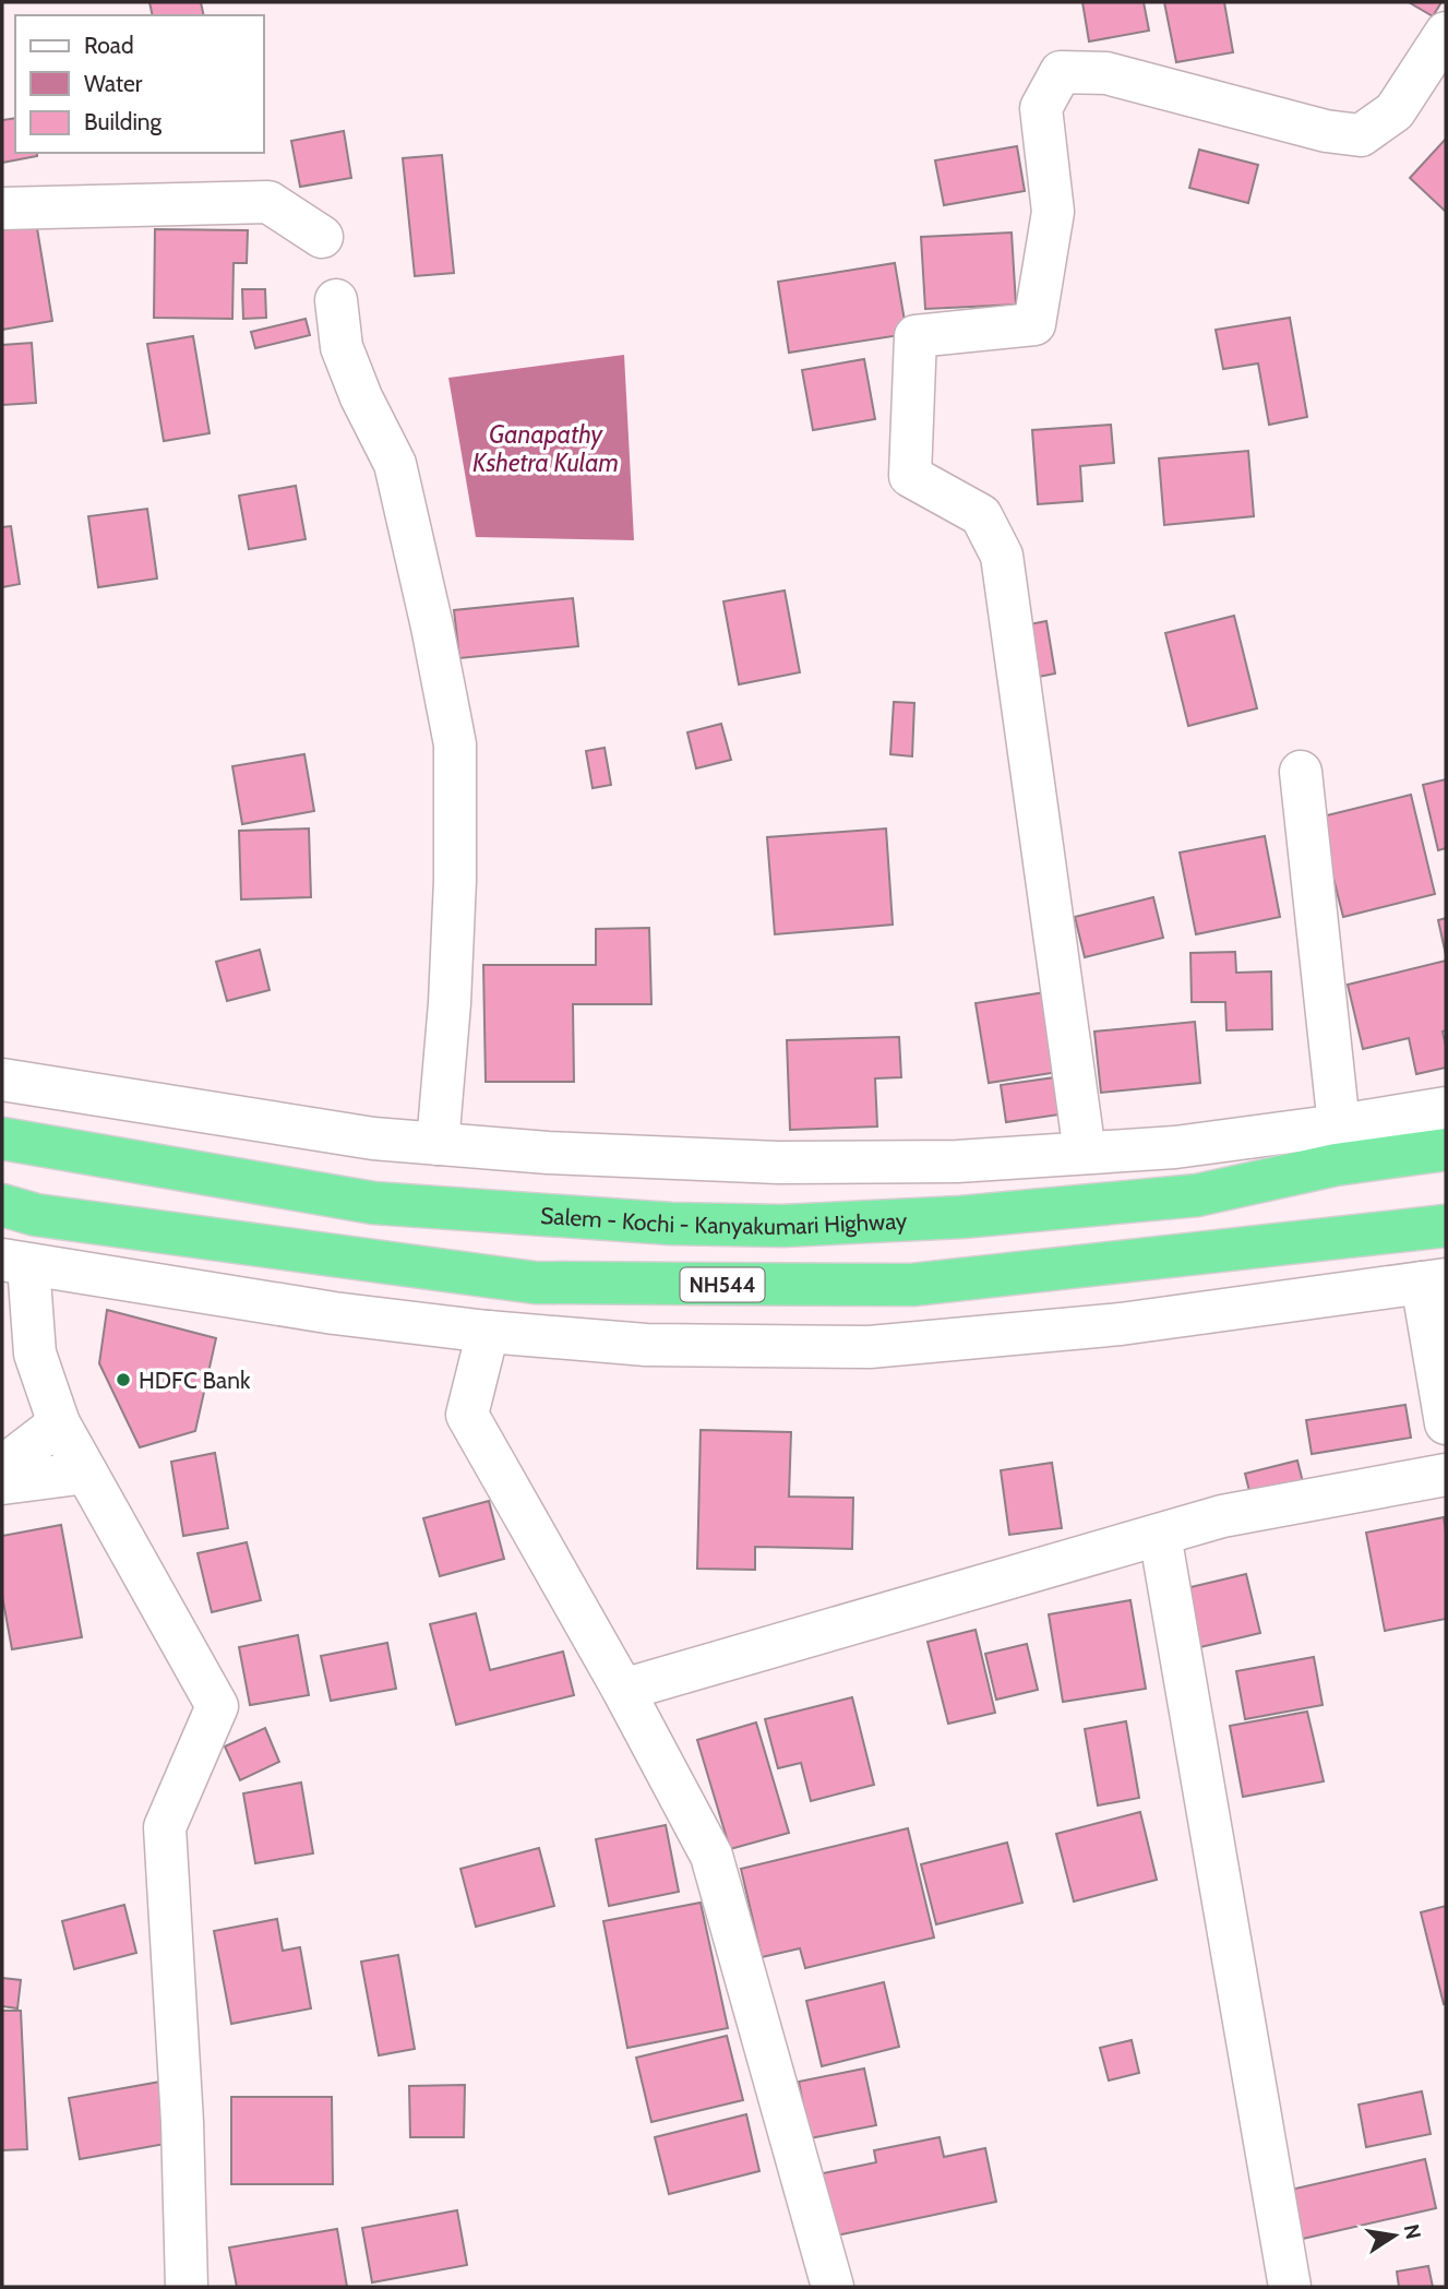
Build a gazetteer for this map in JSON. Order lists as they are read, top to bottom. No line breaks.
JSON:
{"streets":{"highway":["Salem - Kochi - Kanyakumari Highway","NH544"]},"water":["Ganapathy Kshetra Kulam"],"places":["HDFC Bank"],"legend":["Road","Water","Building"],"north":"right"}
